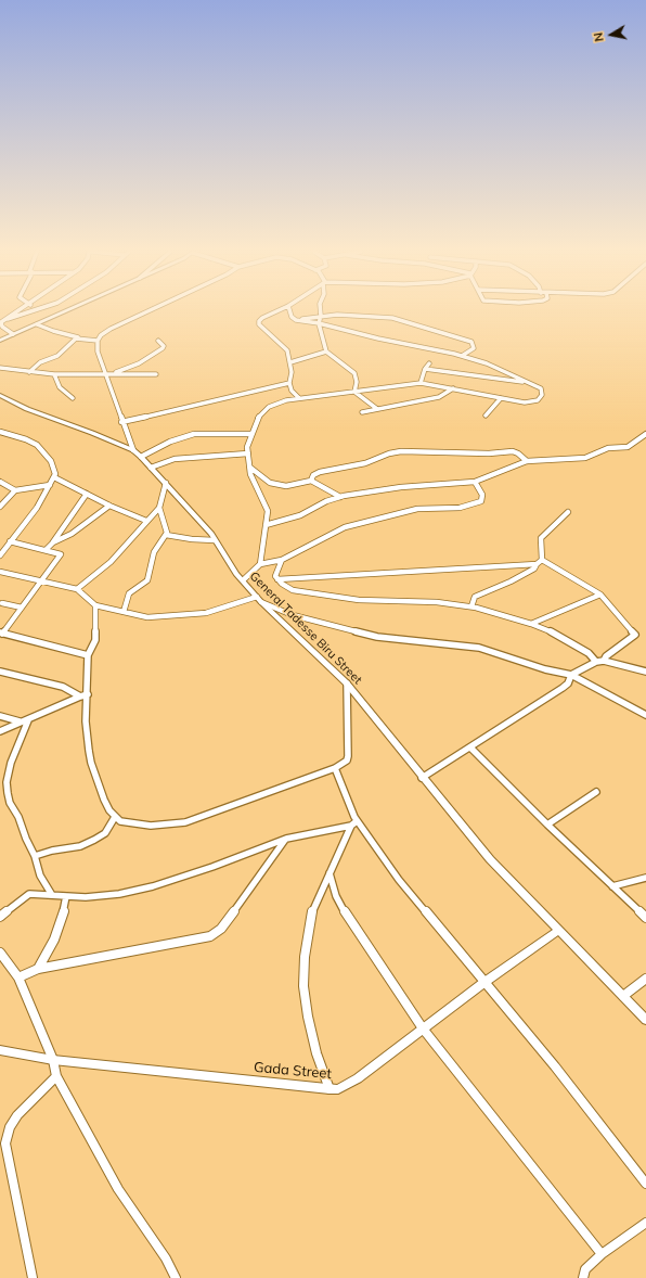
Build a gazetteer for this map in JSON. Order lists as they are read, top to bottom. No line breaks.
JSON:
{"streets":{"street":["General Tadesse Biru Street","Gada Street"]},"crossings":[["General Tadesse Biru Street","Gada Street"]],"north":"left"}
